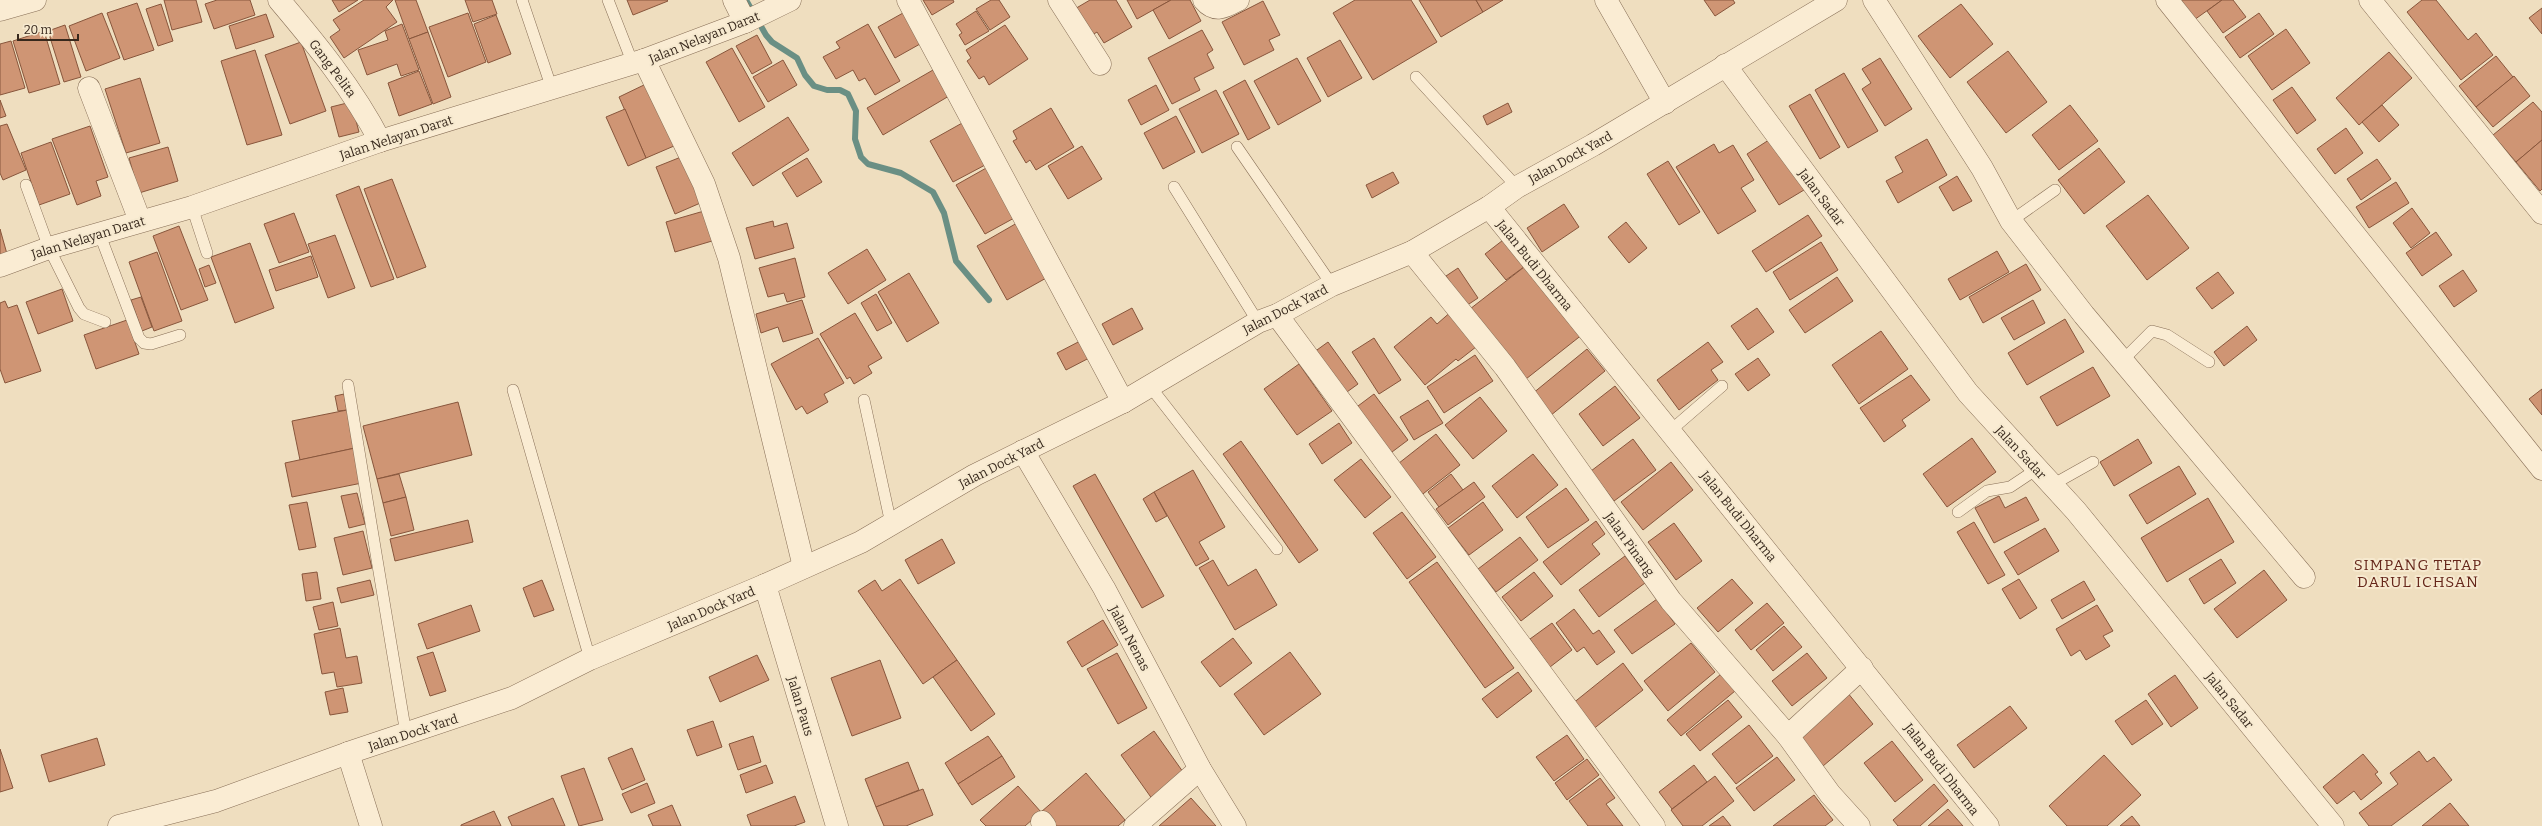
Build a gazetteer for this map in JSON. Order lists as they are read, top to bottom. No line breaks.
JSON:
{"streets":{"street":["Jalan Nelayan Darat","Gang Pelita","Jalan Dock Yard","Jalan Sadar","Jalan Budi Dharma","Jalan Pinang","Jalan Nenas","Jalan Paus"]},"crossings":[["Jalan Nelayan Darat","Gang Pelita"],["Jalan Dock Yard","Jalan Sadar"],["Jalan Dock Yard","Jalan Budi Dharma"],["Jalan Dock Yard","Jalan Pinang"],["Jalan Dock Yard","Jalan Nenas"],["Jalan Dock Yard","Jalan Paus"]],"districts":["SIMPANG TETAP DARUL ICHSAN"],"scale_bar":"20 m"}
